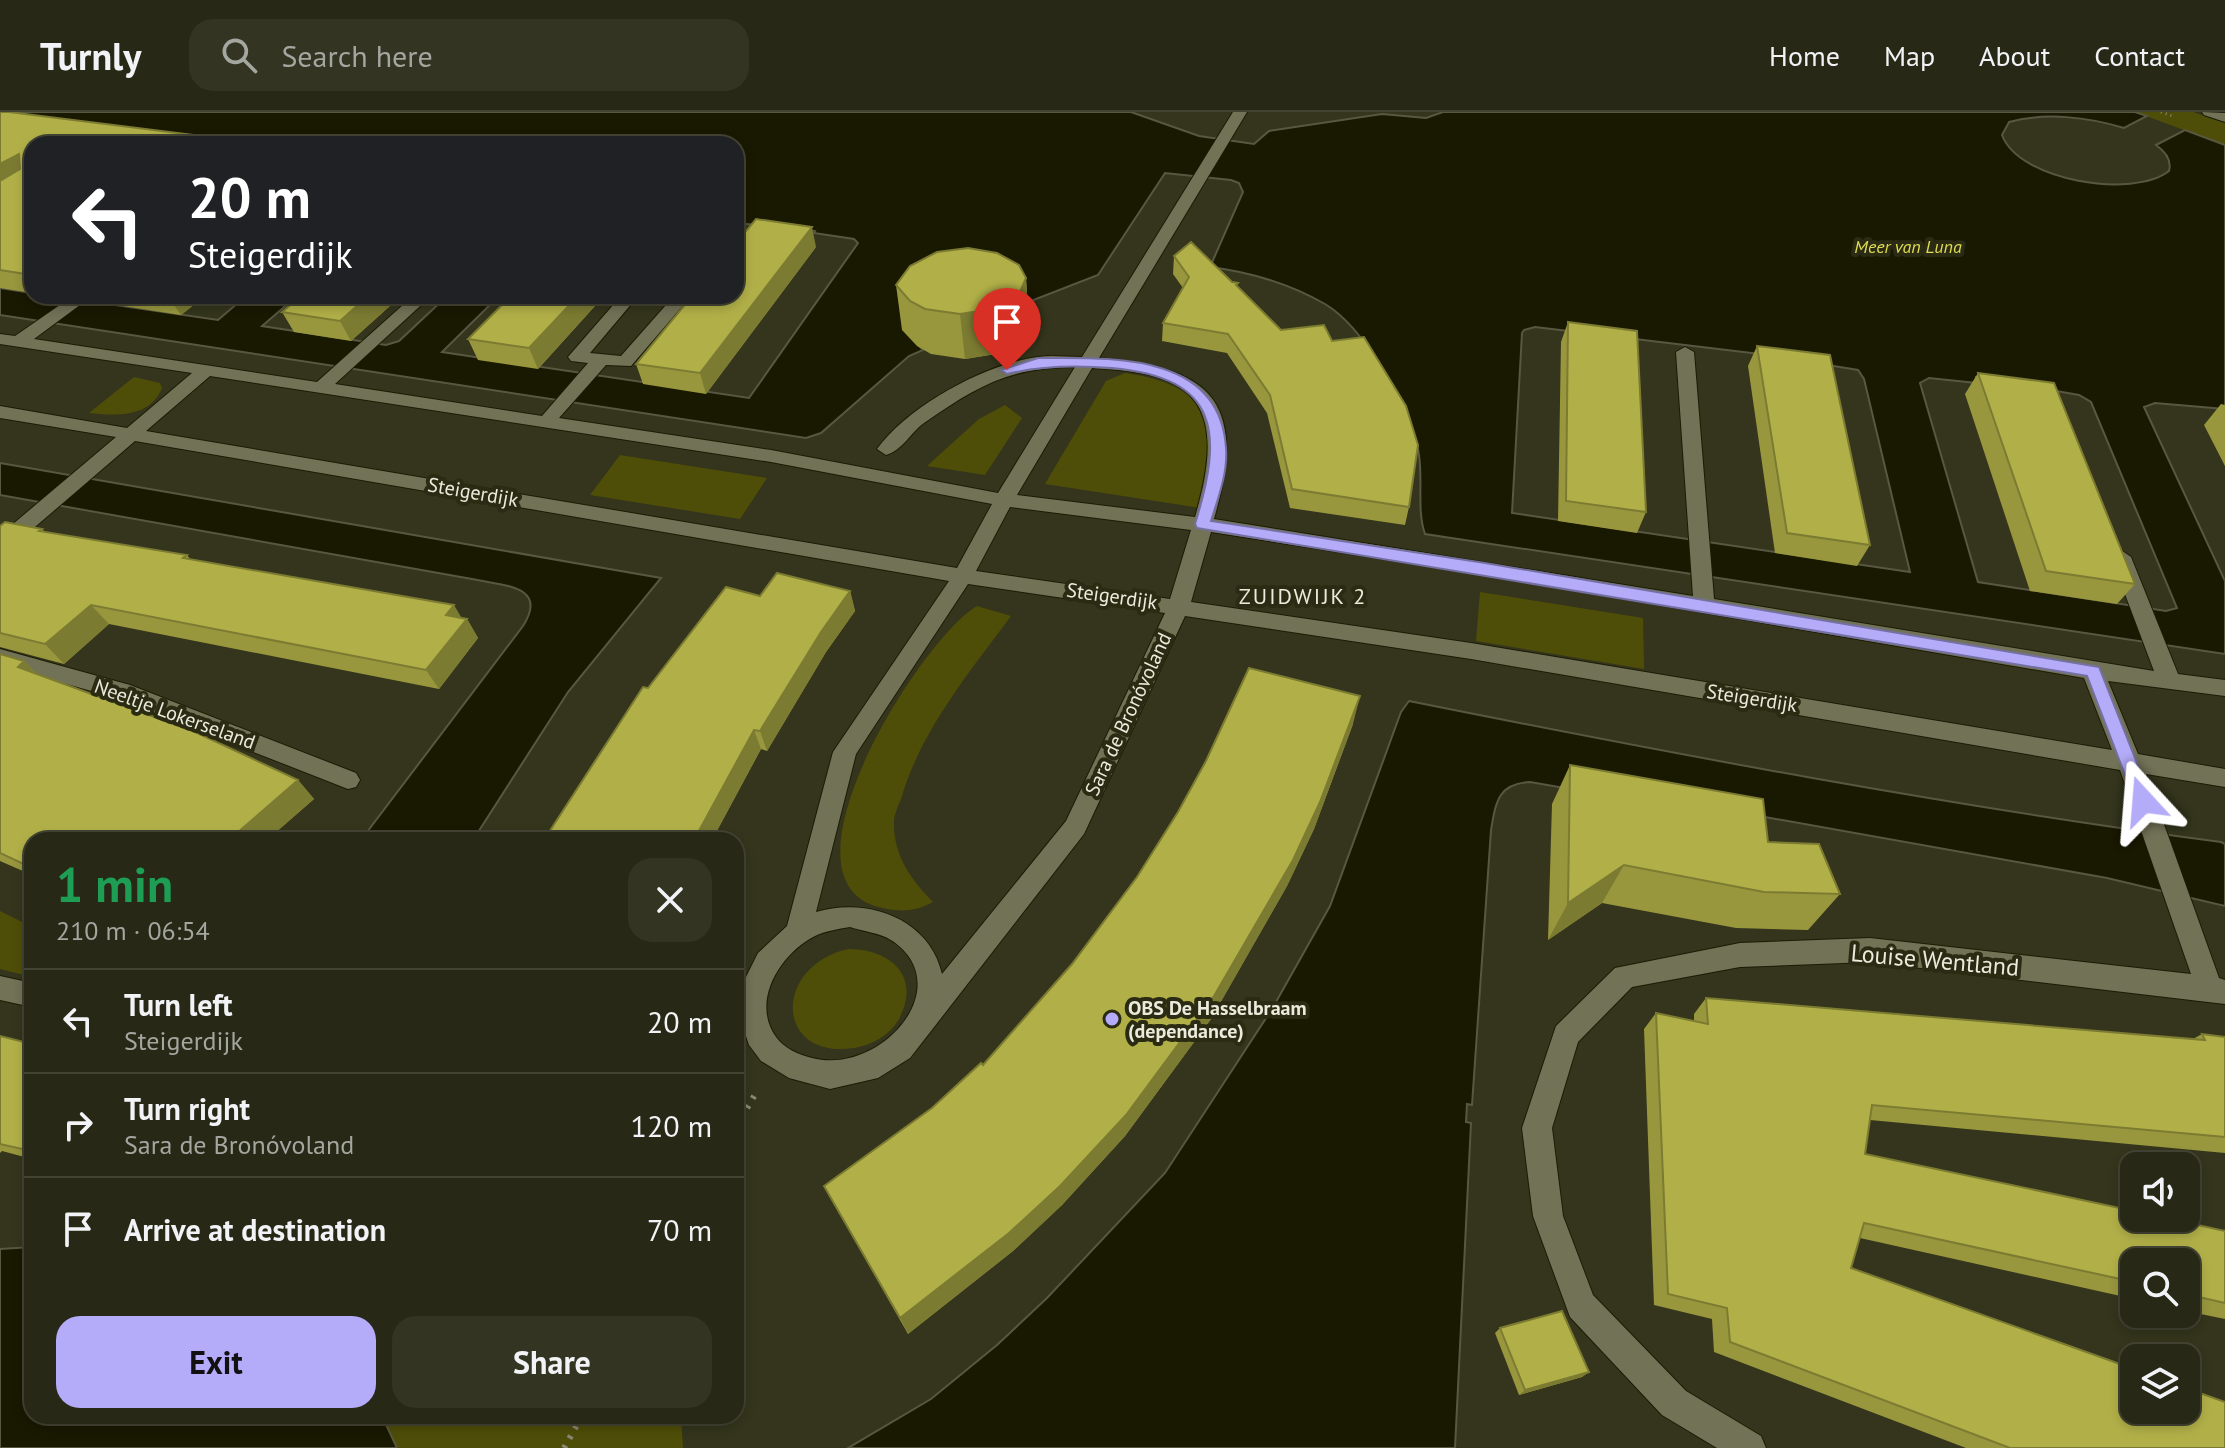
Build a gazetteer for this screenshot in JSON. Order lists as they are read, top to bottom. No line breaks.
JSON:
{"streets":{"street":["Steigerdijk","Neeltje Lokerseland","Sara de Bronóvoland","Louise Wentland"]},"crossings":[["Steigerdijk","Sara de Bronóvoland"],["Steigerdijk","Louise Wentland"]],"districts":["ZUIDWIJK 2"],"water":["Meer van Luna"],"places":["OBS De Hasselbraam (dependance)"],"page":{"header":"Turnly","search":"Search here","nav":["Home","Map","About","Contact"],"turn":["20 m","Steigerdijk"],"heading":["1 min","210 m · 06:54"],"list":[{"name":"Turn left","note":"Steigerdijk","value":"20 m"},{"name":"Turn right","note":"Sara de Bronóvoland","value":"120 m"},{"name":"Arrive at destination","value":"70 m"}],"buttons":["Exit","Share"]}}
